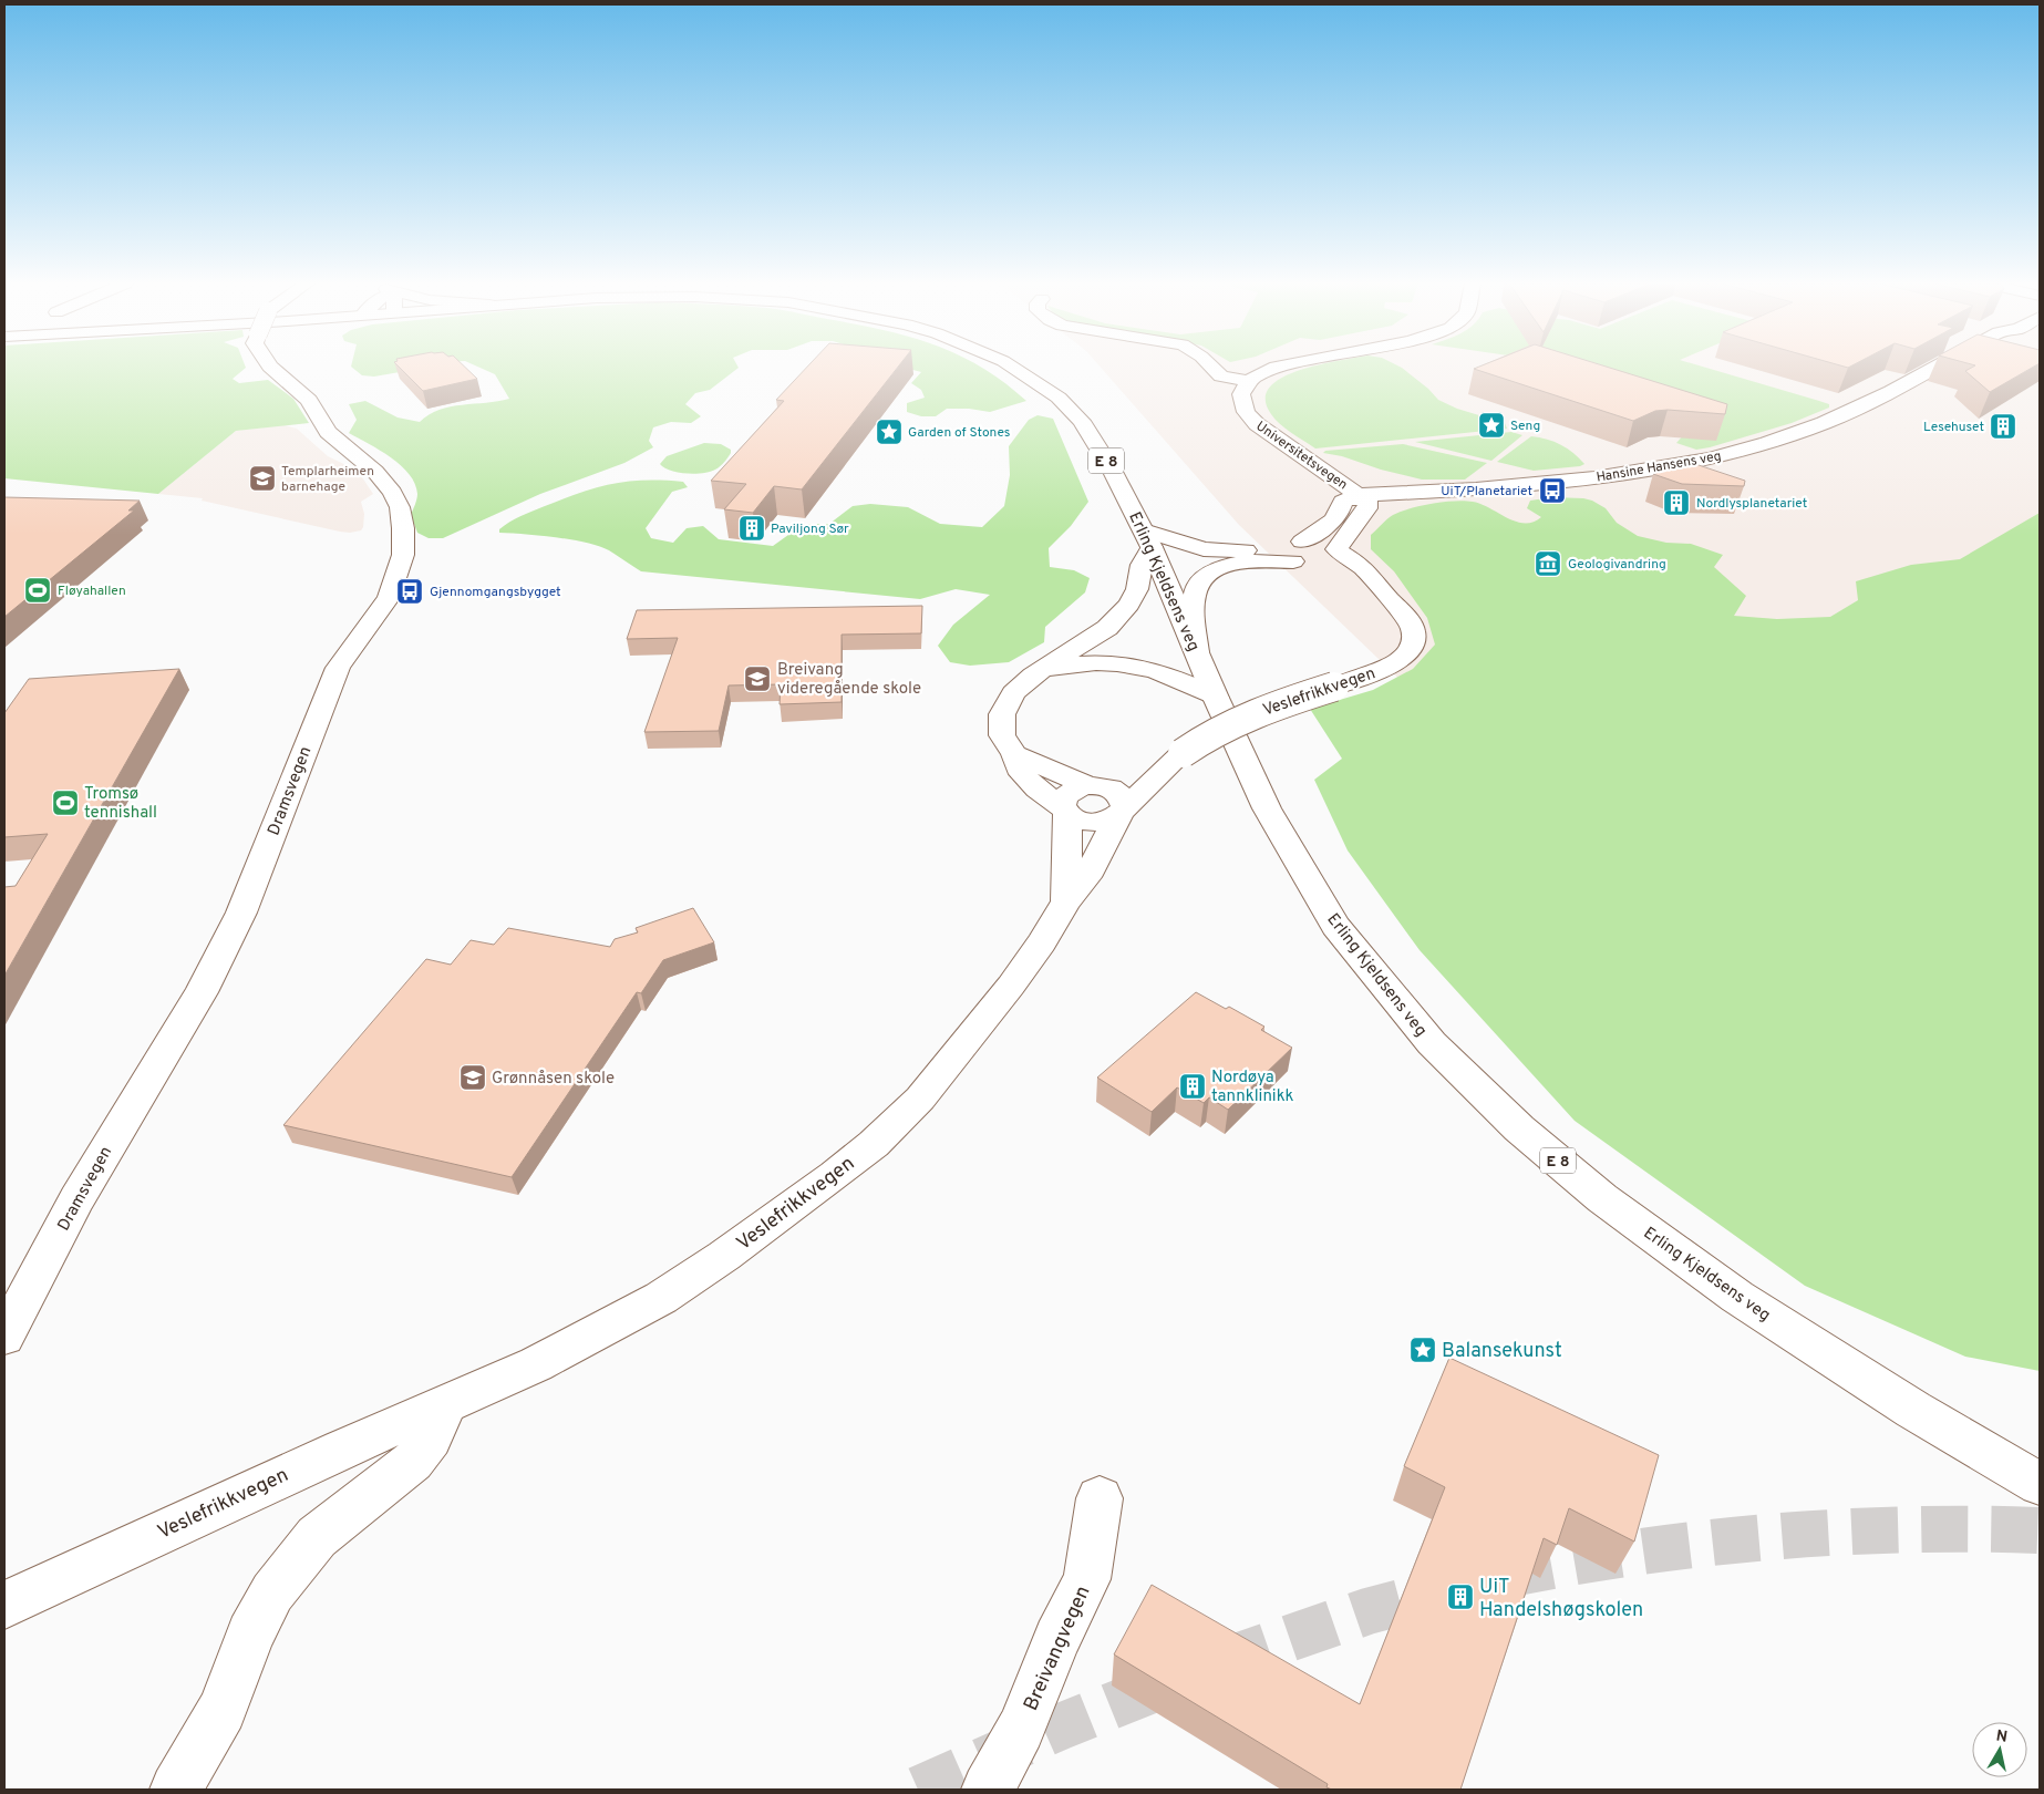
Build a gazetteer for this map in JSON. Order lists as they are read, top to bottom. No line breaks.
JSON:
{"streets":{"main road":["Universitetsvegen","E 8","Hansine Hansens veg","Erling Kjeldsens veg","Veslefrikkvegen","Dramsvegen","Breivangvegen"]},"crossings":[["Universitetsvegen","Hansine Hansens veg"]],"places":{"place":["Seng","Garden of Stones","Balansekunst"],"building":["Lesehuset","Nordlysplanetariet","Paviljong Sør","Nordøya tannklinikk","UiT Handelshøgskolen"],"school or university":["Templarheimen barnehage","Breivang videregående skole","Grønnåsen skole"],"bus stop":["UiT/Planetariet","Gjennomgangsbygget"],"museum":["Geologivandring"],"sports":["Fløyahallen","Tromsø tennishall"]},"north":"top"}
